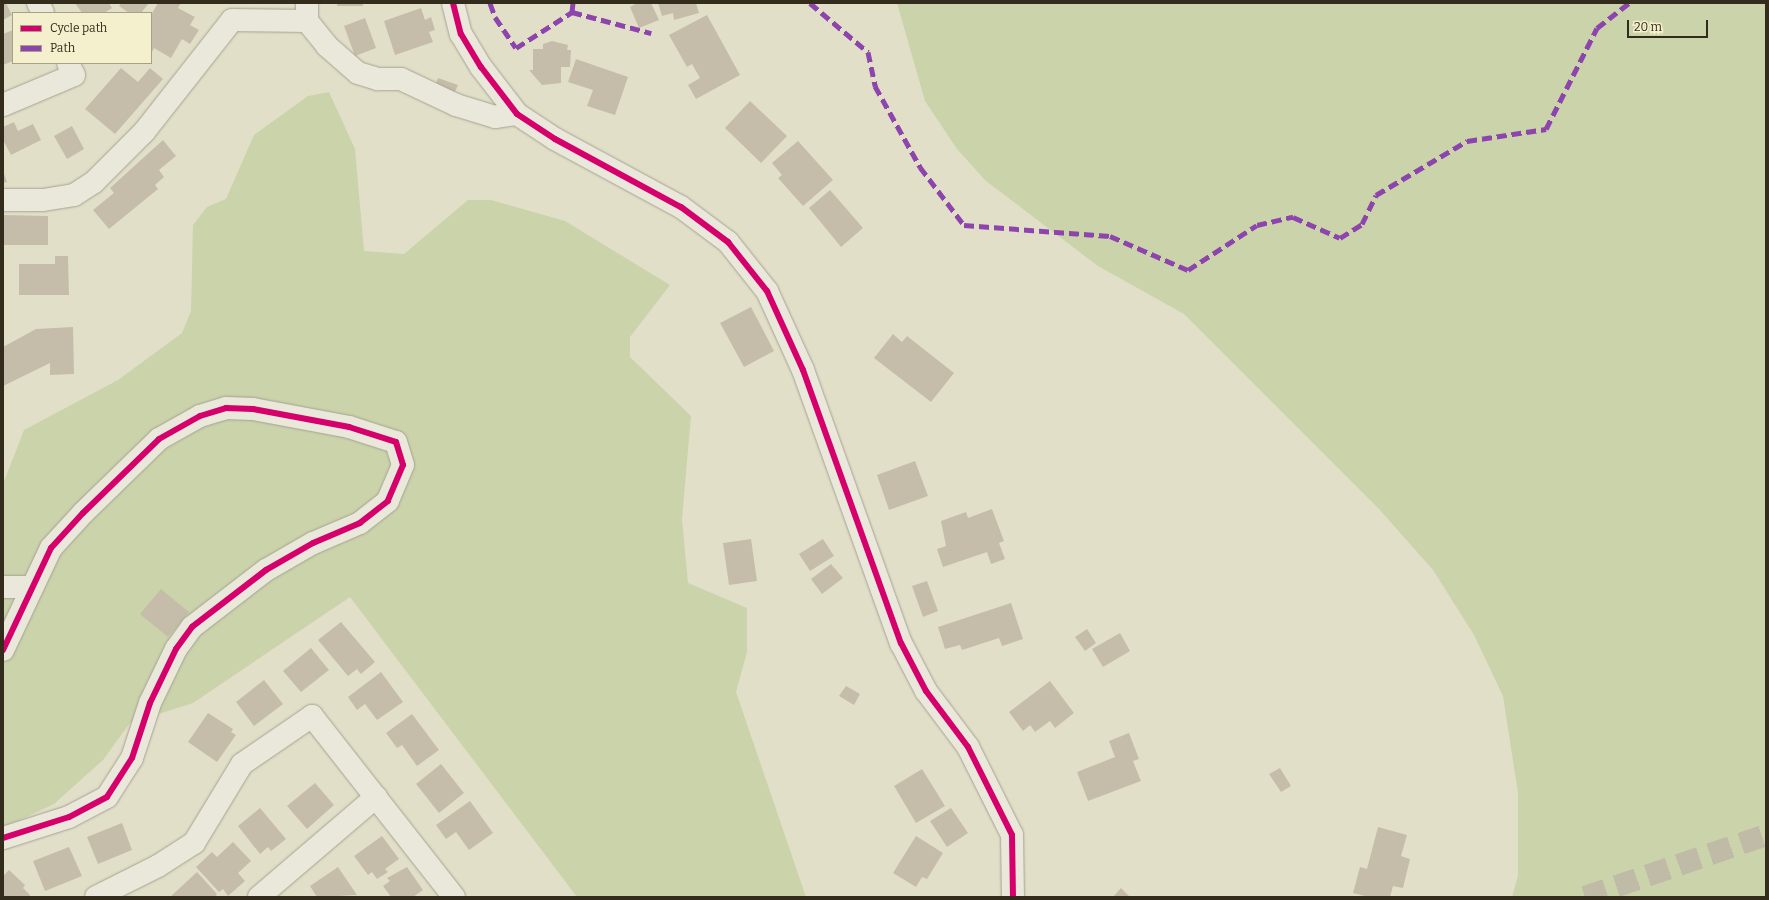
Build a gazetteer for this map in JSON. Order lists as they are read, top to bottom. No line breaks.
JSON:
{"legend":["Cycle path","Path"],"scale_bar":"20 m"}
